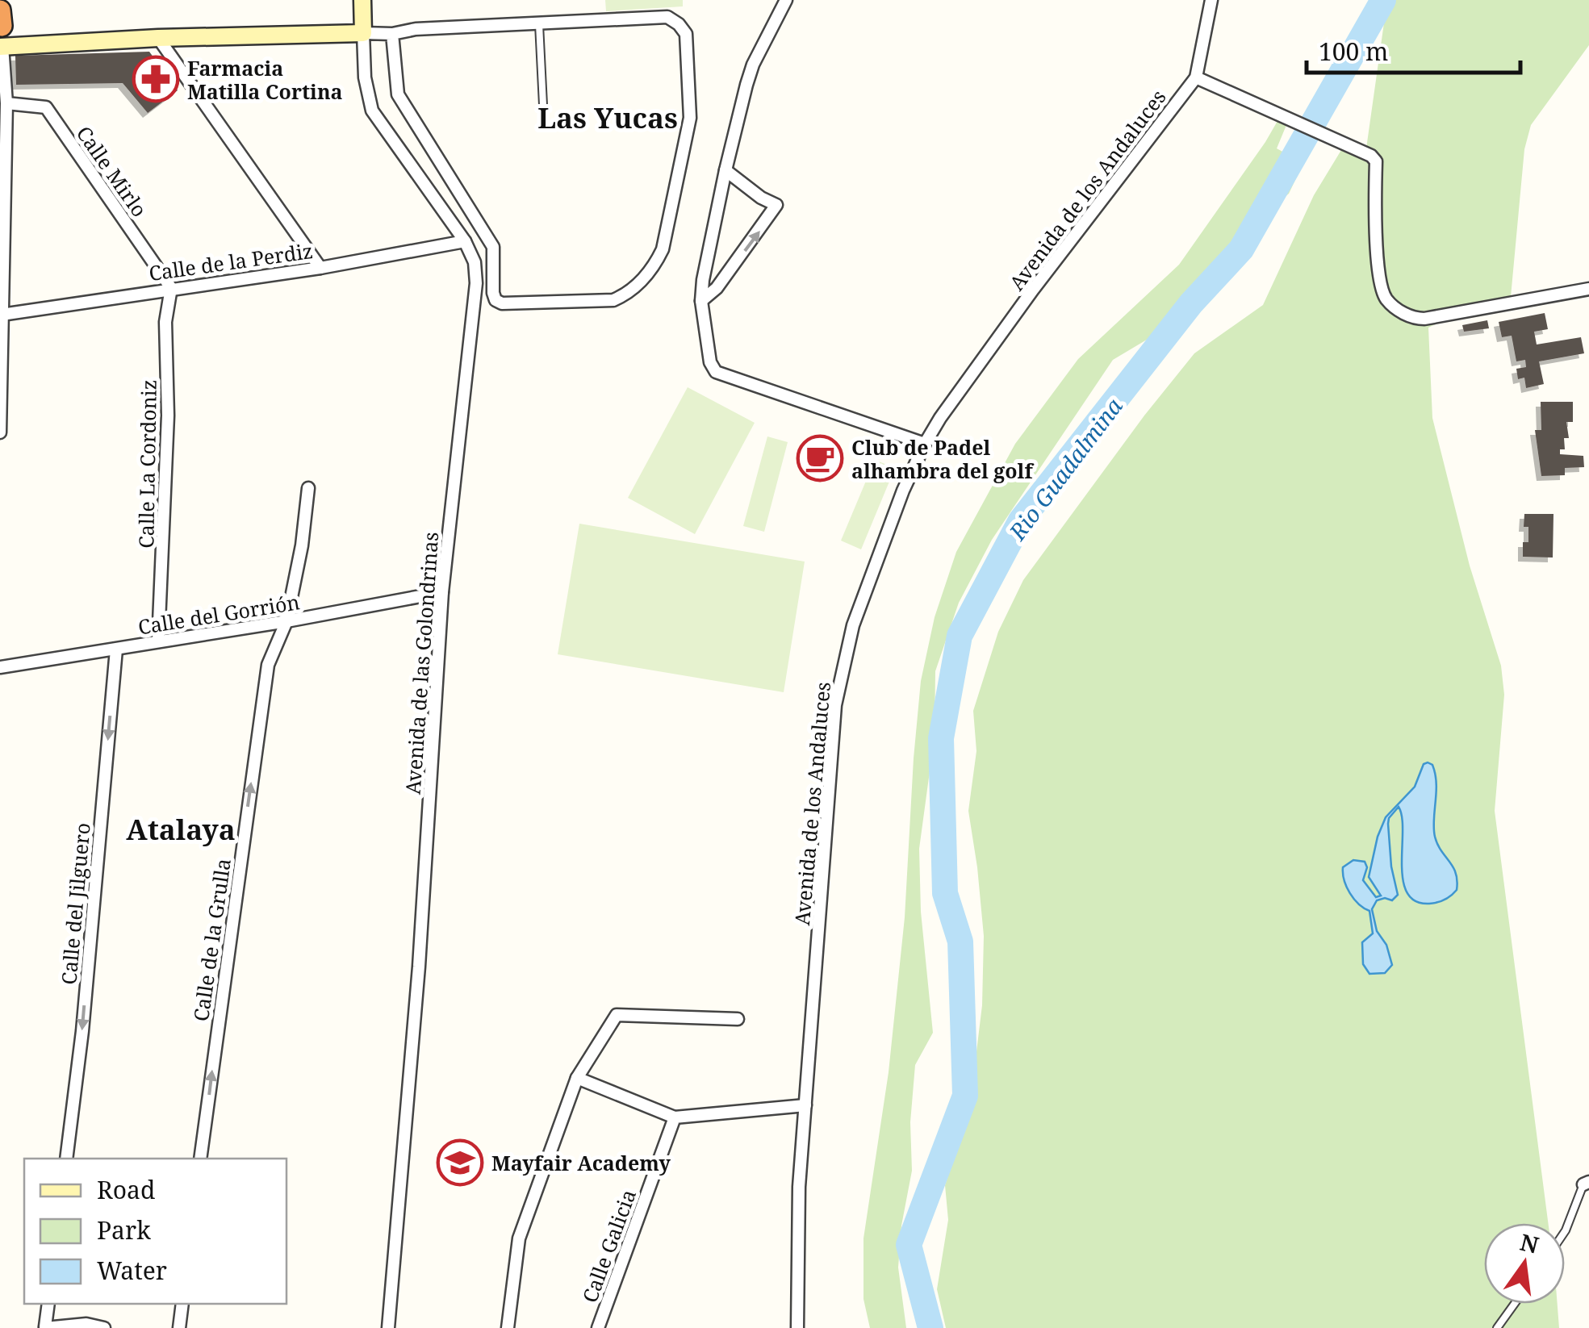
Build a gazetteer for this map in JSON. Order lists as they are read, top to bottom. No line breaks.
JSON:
{"streets":{"street":["Calle Mirlo","Avenida de los Andaluces","Calle de la Perdiz","Calle La Cordoniz","Calle del Gorrión","Avenida de las Golondrinas","Calle del Jilguero","Calle de la Grulla","Calle Galicia"]},"crossings":[["Calle Mirlo","Calle de la Perdiz"],["Calle Mirlo","Calle La Cordoniz"],["Calle de la Perdiz","Calle La Cordoniz"],["Calle de la Perdiz","Avenida de las Golondrinas"],["Calle La Cordoniz","Calle del Gorrión"],["Calle del Gorrión","Avenida de las Golondrinas"],["Calle del Gorrión","Calle del Jilguero"],["Calle del Gorrión","Calle de la Grulla"]],"one_way":["Calle del Jilguero","Calle de la Grulla"],"districts":["Las Yucas","Atalaya"],"water":["Rio Guadalmina"],"places":{"pharmacy":["Farmacia Matilla Cortina"],"cafe":["Club de Padel alhambra del golf"],"school or university":["Mayfair Academy"]},"legend":["Road","Park","Water"],"scale_bar":"100 m","north":"top"}
